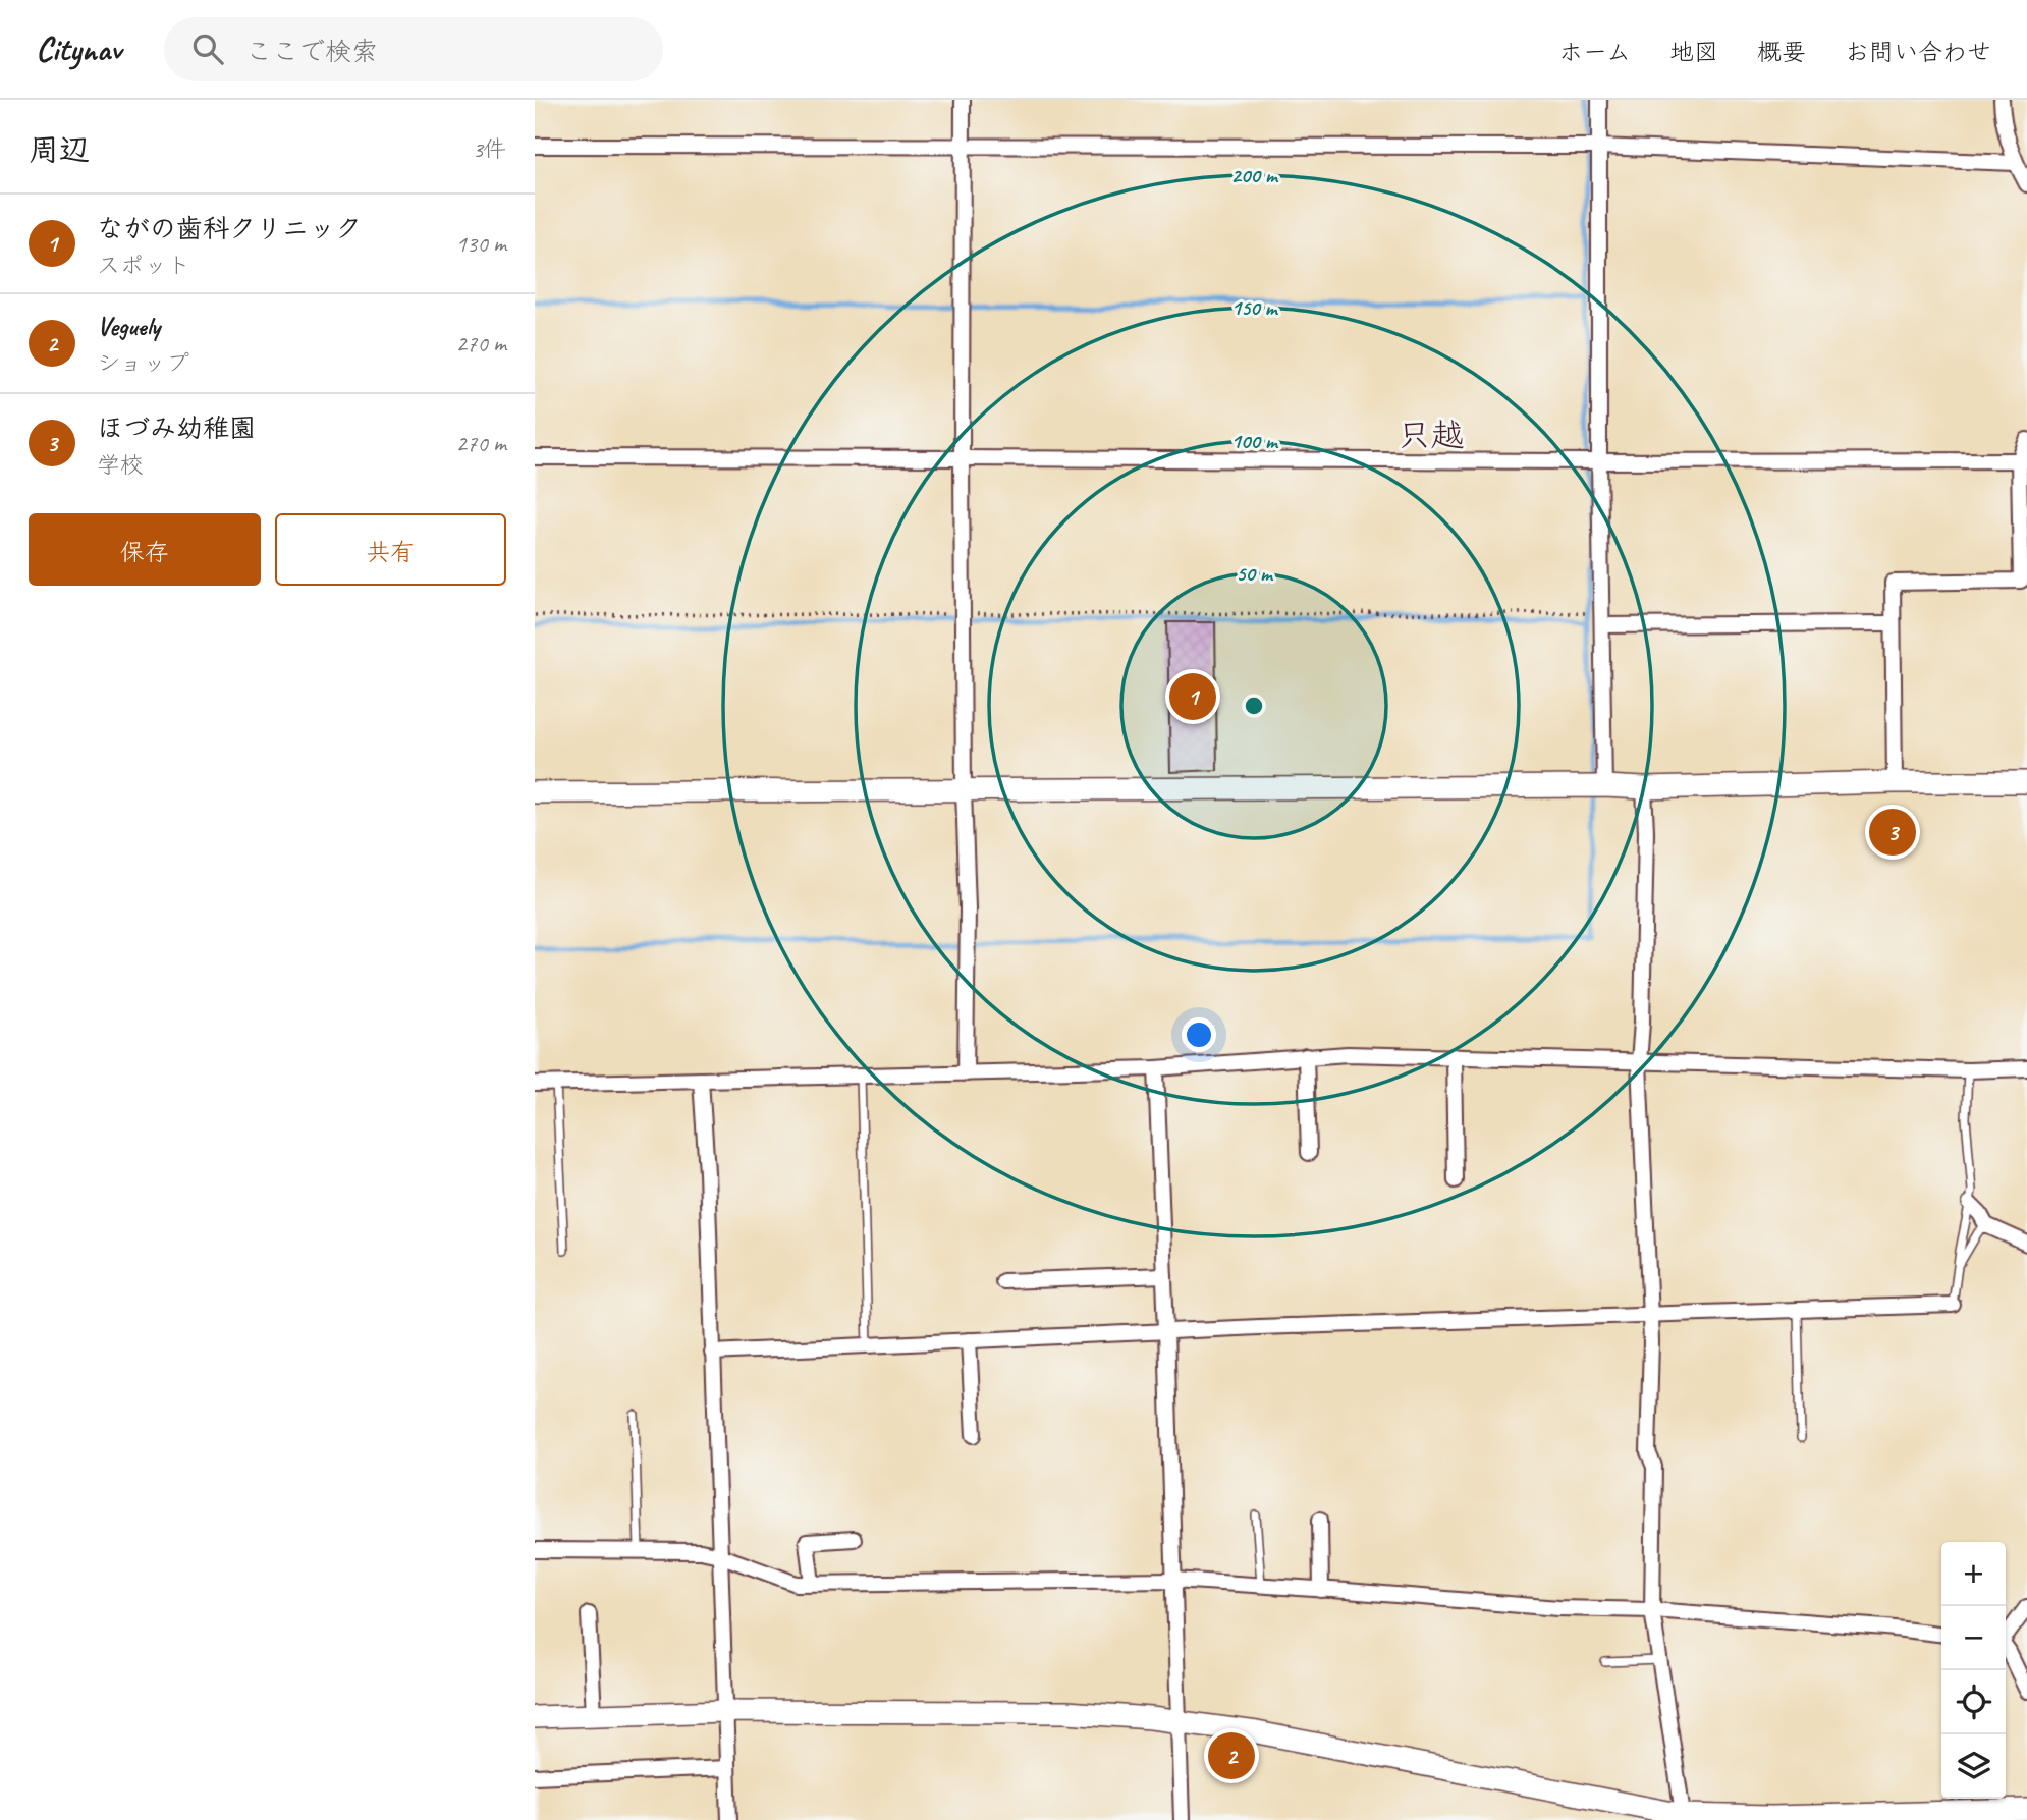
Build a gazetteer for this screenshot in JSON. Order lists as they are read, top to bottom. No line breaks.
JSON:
{"districts":["只越"],"page":{"header":"Citynav","search":"ここで検索","nav":["ホーム","地図","概要","お問い合わせ"],"heading":["周辺","3件"],"list":[{"mark":"1","name":"ながの歯科クリニック","note":"スポット","value":"130 m"},{"mark":"2","name":"Veguely","note":"ショップ","value":"270 m"},{"mark":"3","name":"ほづみ幼稚園","note":"学校","value":"270 m"}],"buttons":["保存","共有"],"pins":["1","3","2"],"map_buttons":["+","−"]},"rings":["200 m","150 m","100 m","50 m"]}
